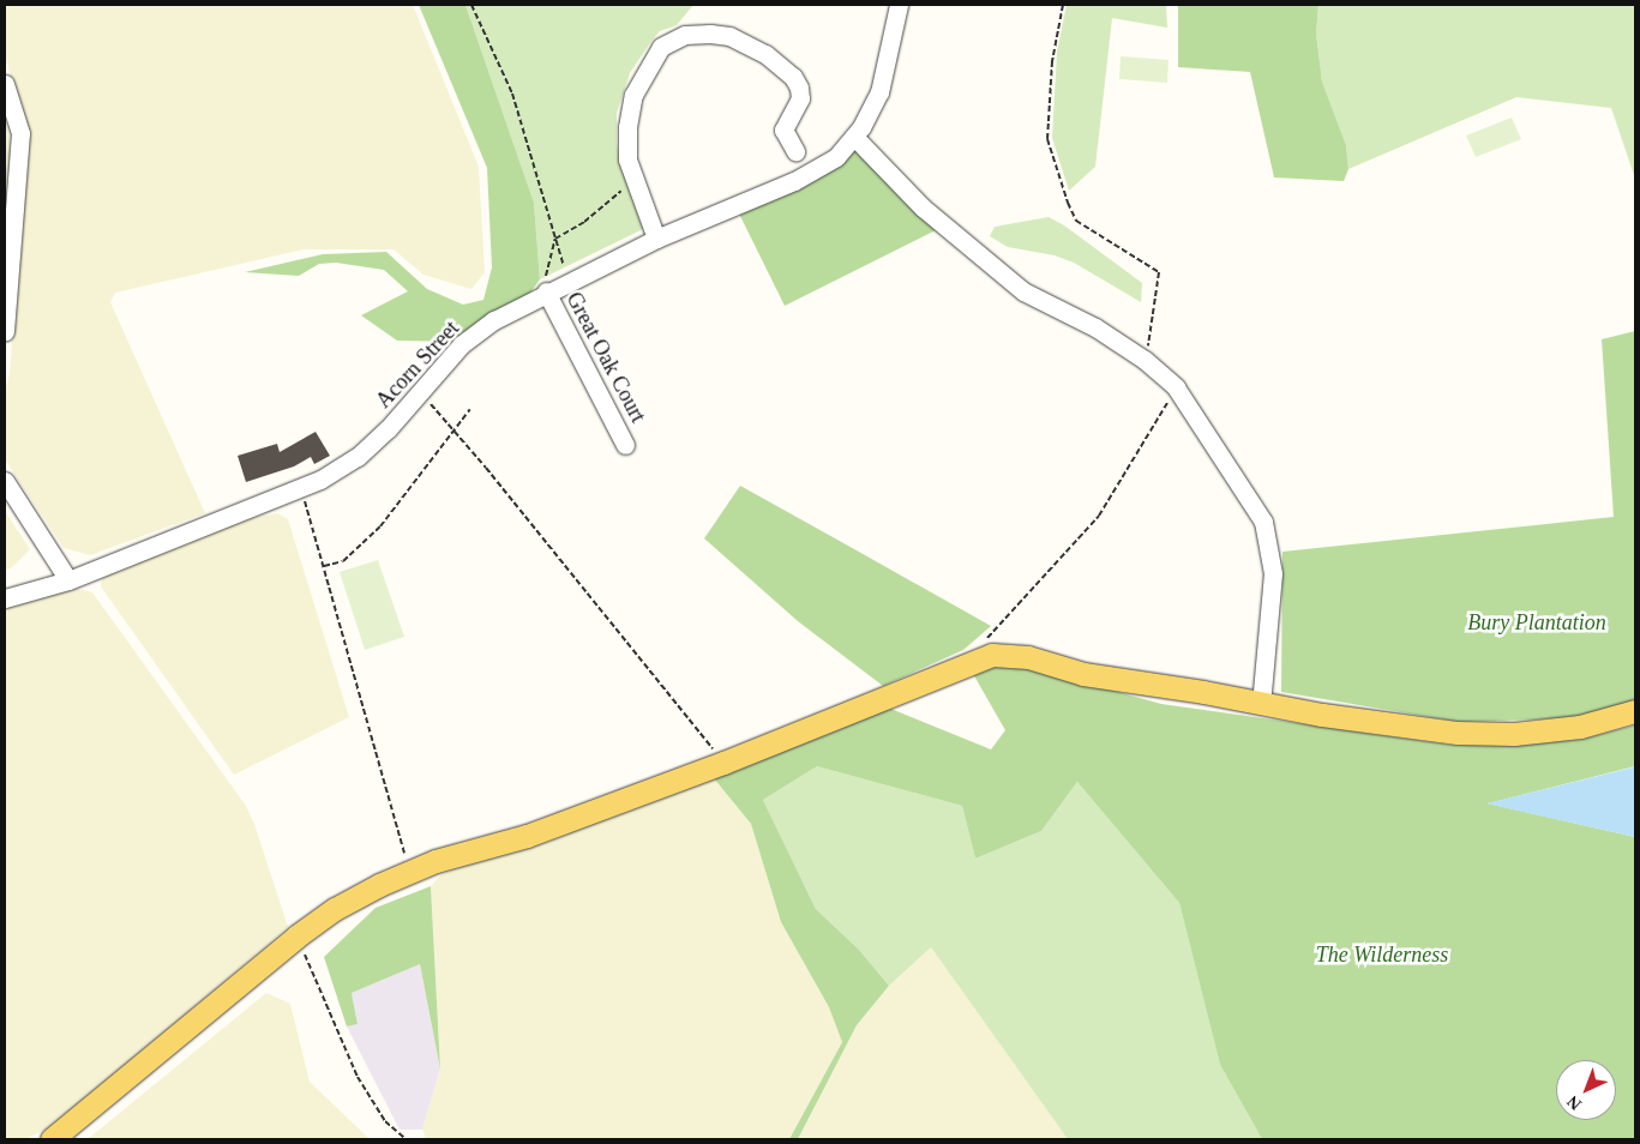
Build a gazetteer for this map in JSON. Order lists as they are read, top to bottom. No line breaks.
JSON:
{"streets":{"street":["Great Oak Court","Acorn Street"]},"crossings":[["Great Oak Court","Acorn Street"]],"parks":["Bury Plantation","The Wilderness"],"north":"bottom left"}
